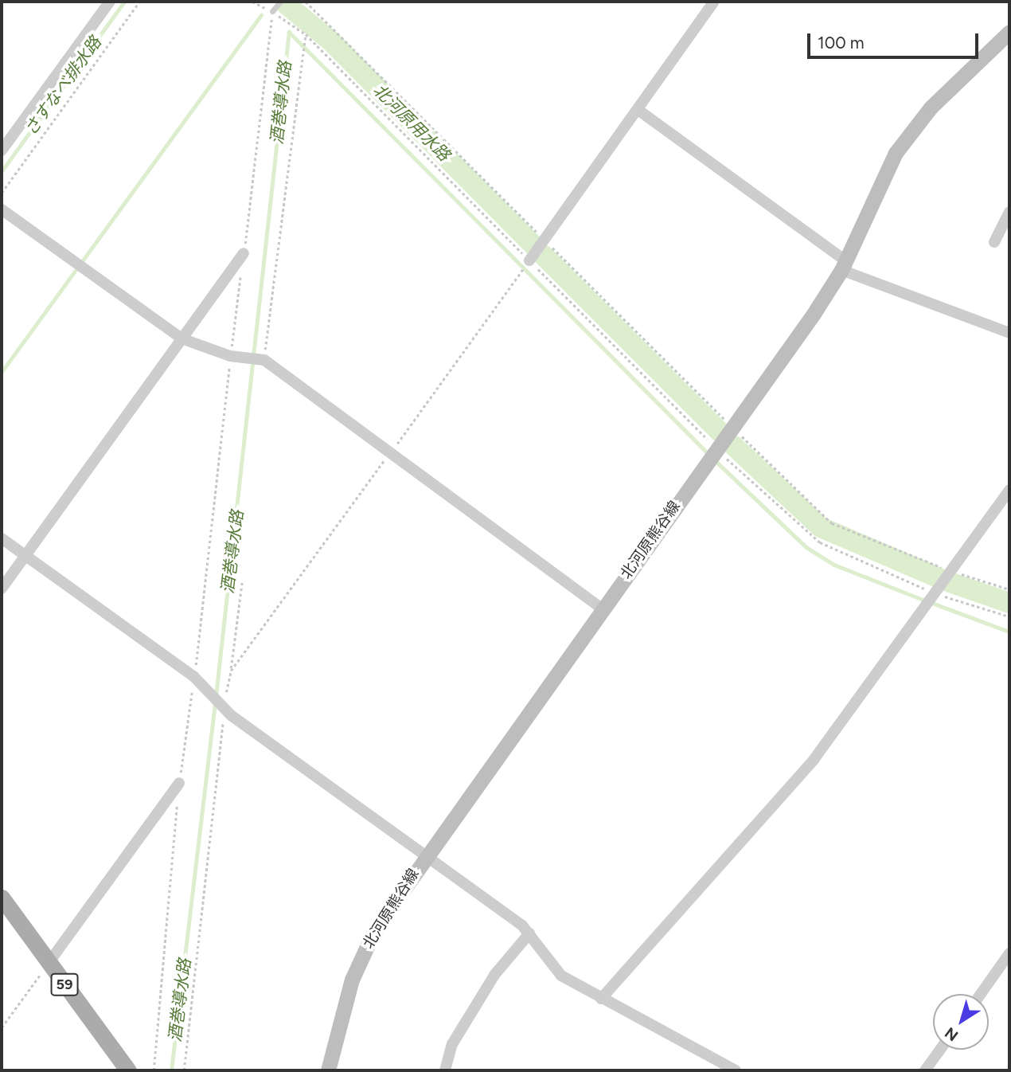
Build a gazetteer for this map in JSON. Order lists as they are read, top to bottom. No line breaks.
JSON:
{"streets":{"main road":["北河原熊谷線","59"]},"water":["さすなべ排水路","酒巻導水路","北河原用水路"],"scale_bar":"100 m","north":"bottom left"}
